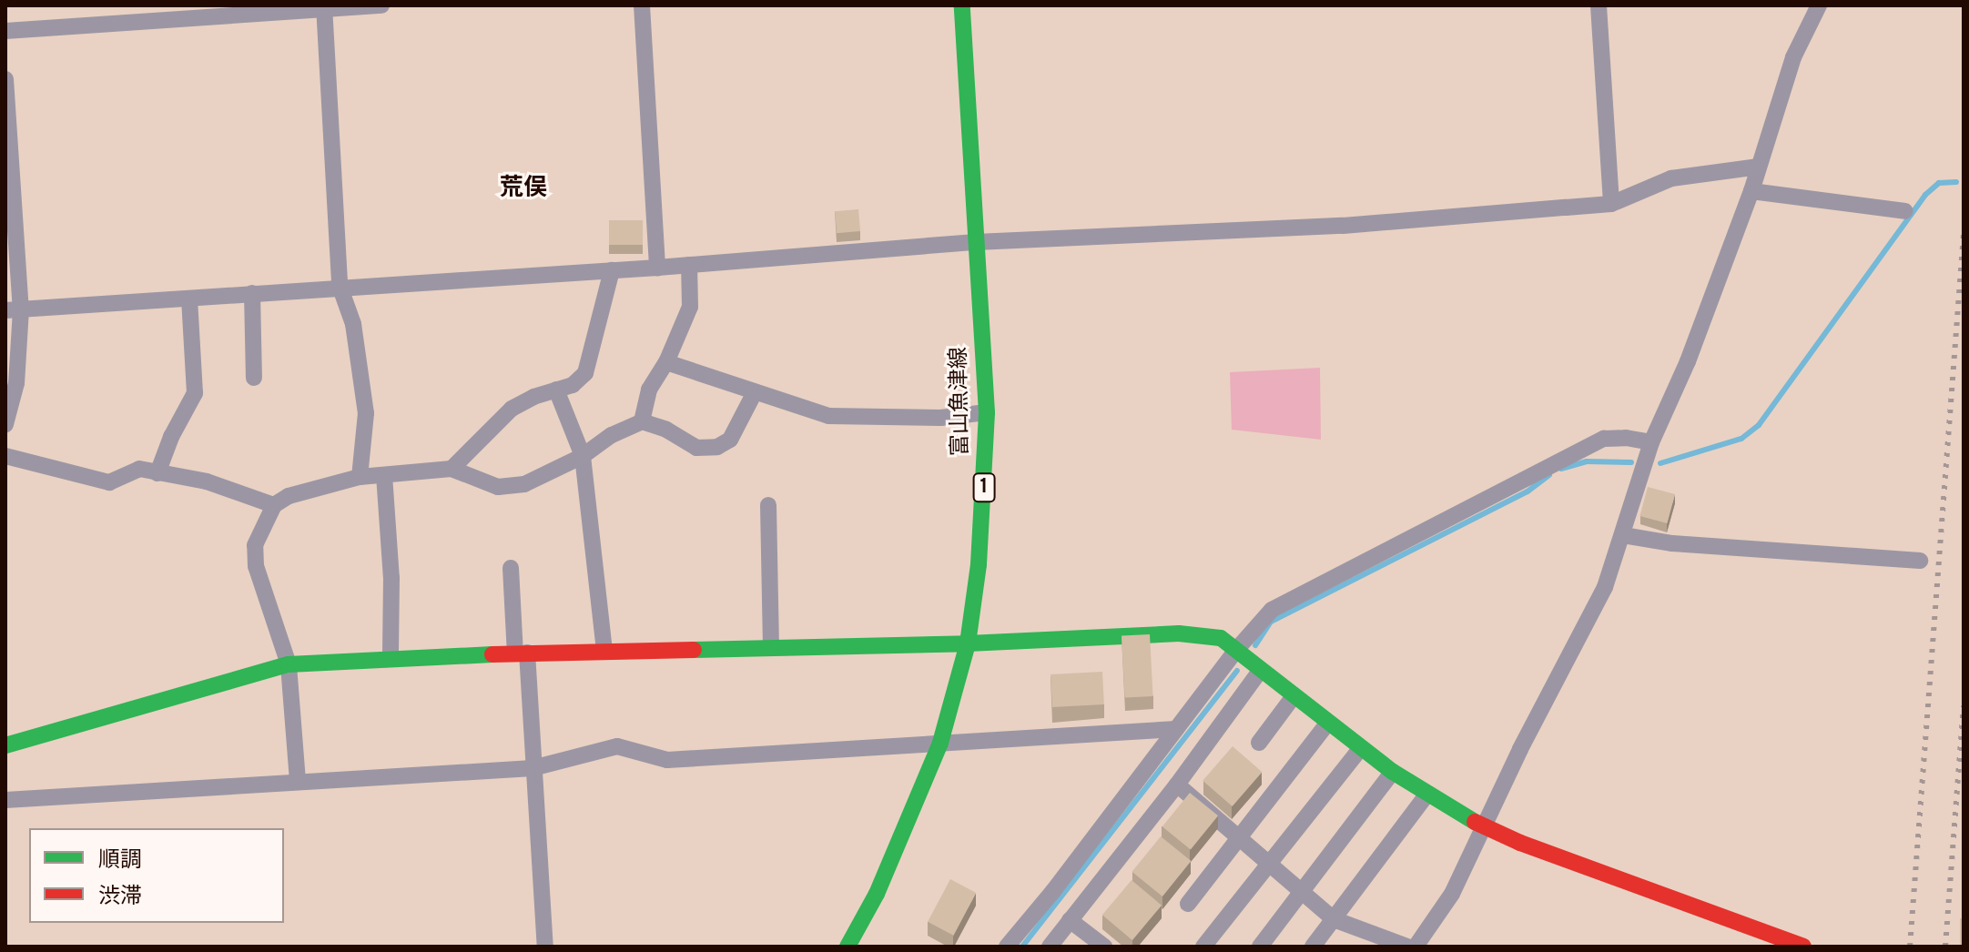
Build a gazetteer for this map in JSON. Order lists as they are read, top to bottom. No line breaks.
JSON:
{"streets":{"street":["富山魚津線","1"]},"districts":["荒俣"],"legend":["順調","渋滞"]}
